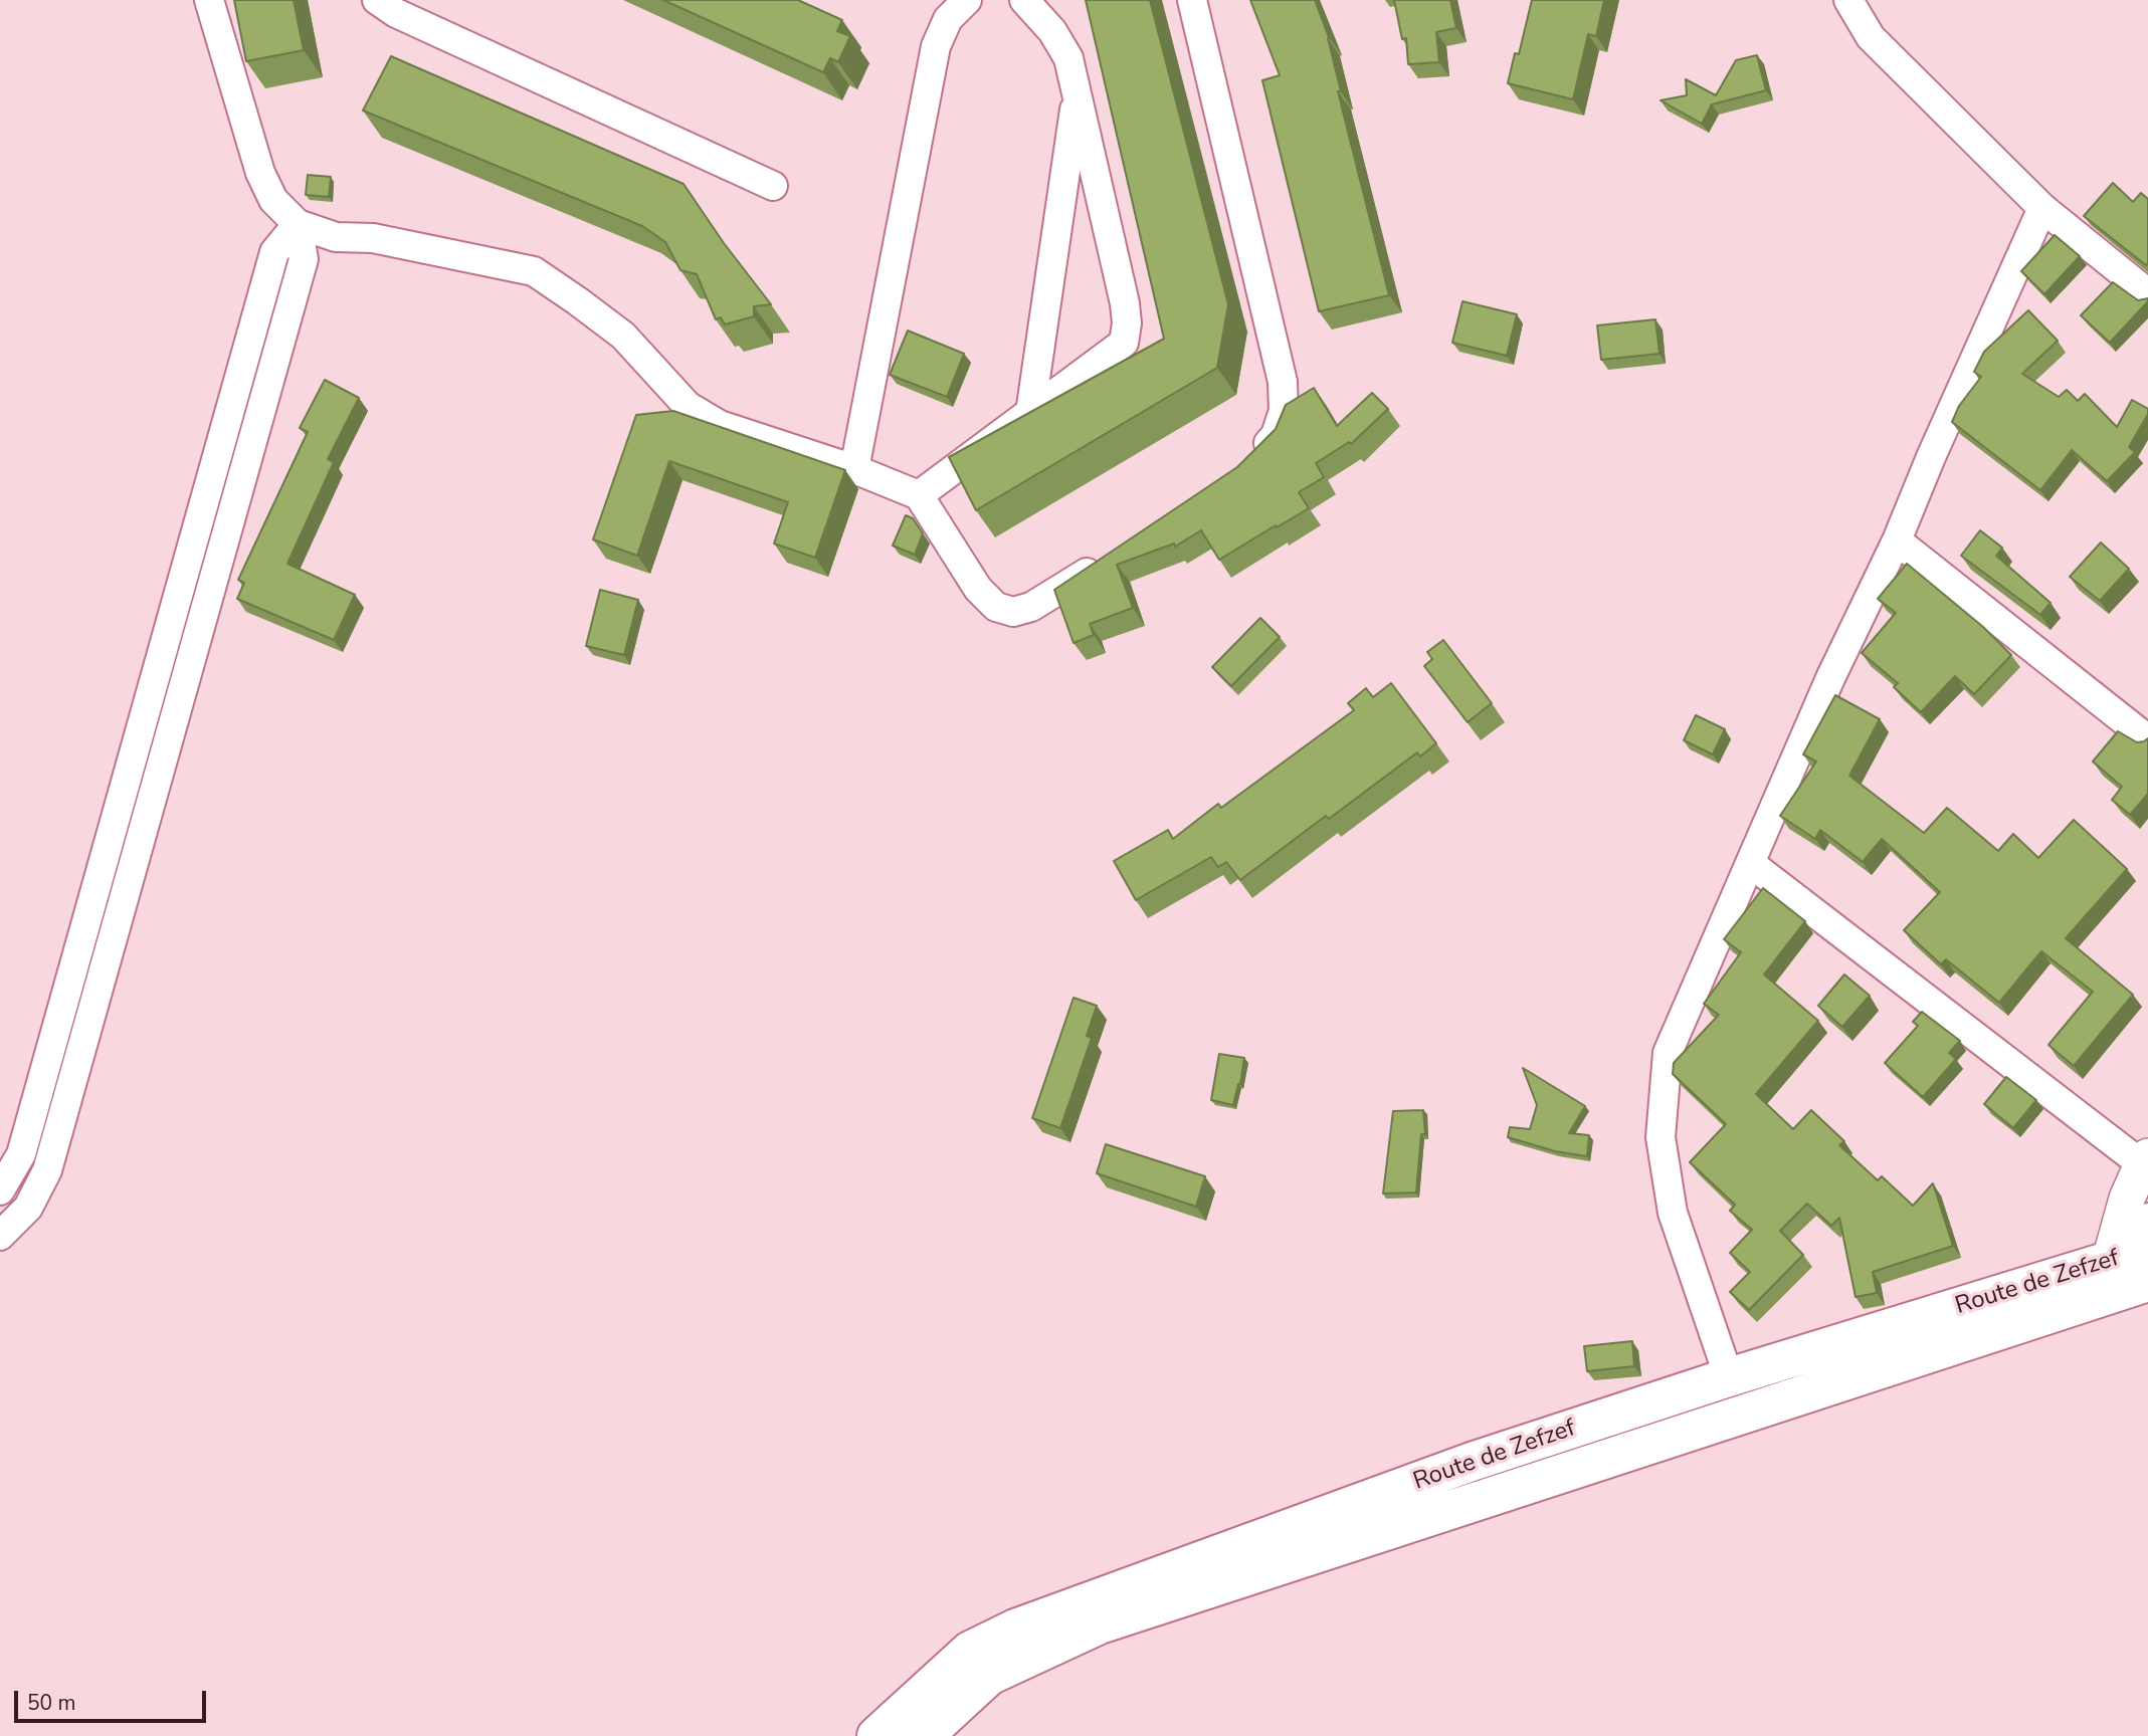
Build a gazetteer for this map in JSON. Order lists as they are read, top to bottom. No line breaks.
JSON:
{"streets":{"main road":["Route de Zefzef"]},"scale_bar":"50 m"}
